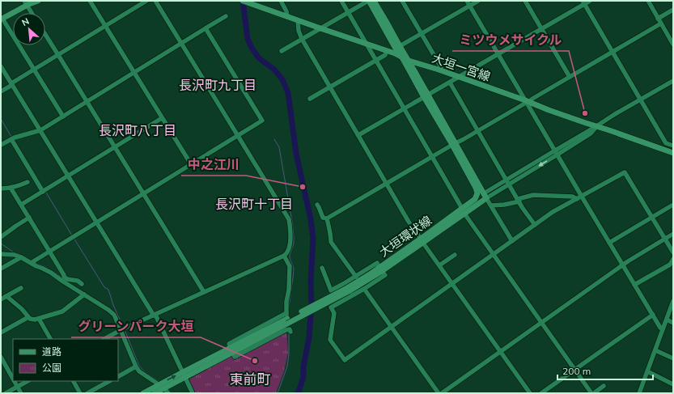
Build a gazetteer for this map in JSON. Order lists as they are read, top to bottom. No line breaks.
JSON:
{"streets":{"main road":["大垣一宮線","大垣環状線"]},"districts":["長沢町九丁目","長沢町八丁目","長沢町十丁目","東前町"],"places":["ミツウメサイクル","中之江川","グリーンパーク大垣"],"legend":["道路","公園"],"scale_bar":"200 m","north":"top left"}
